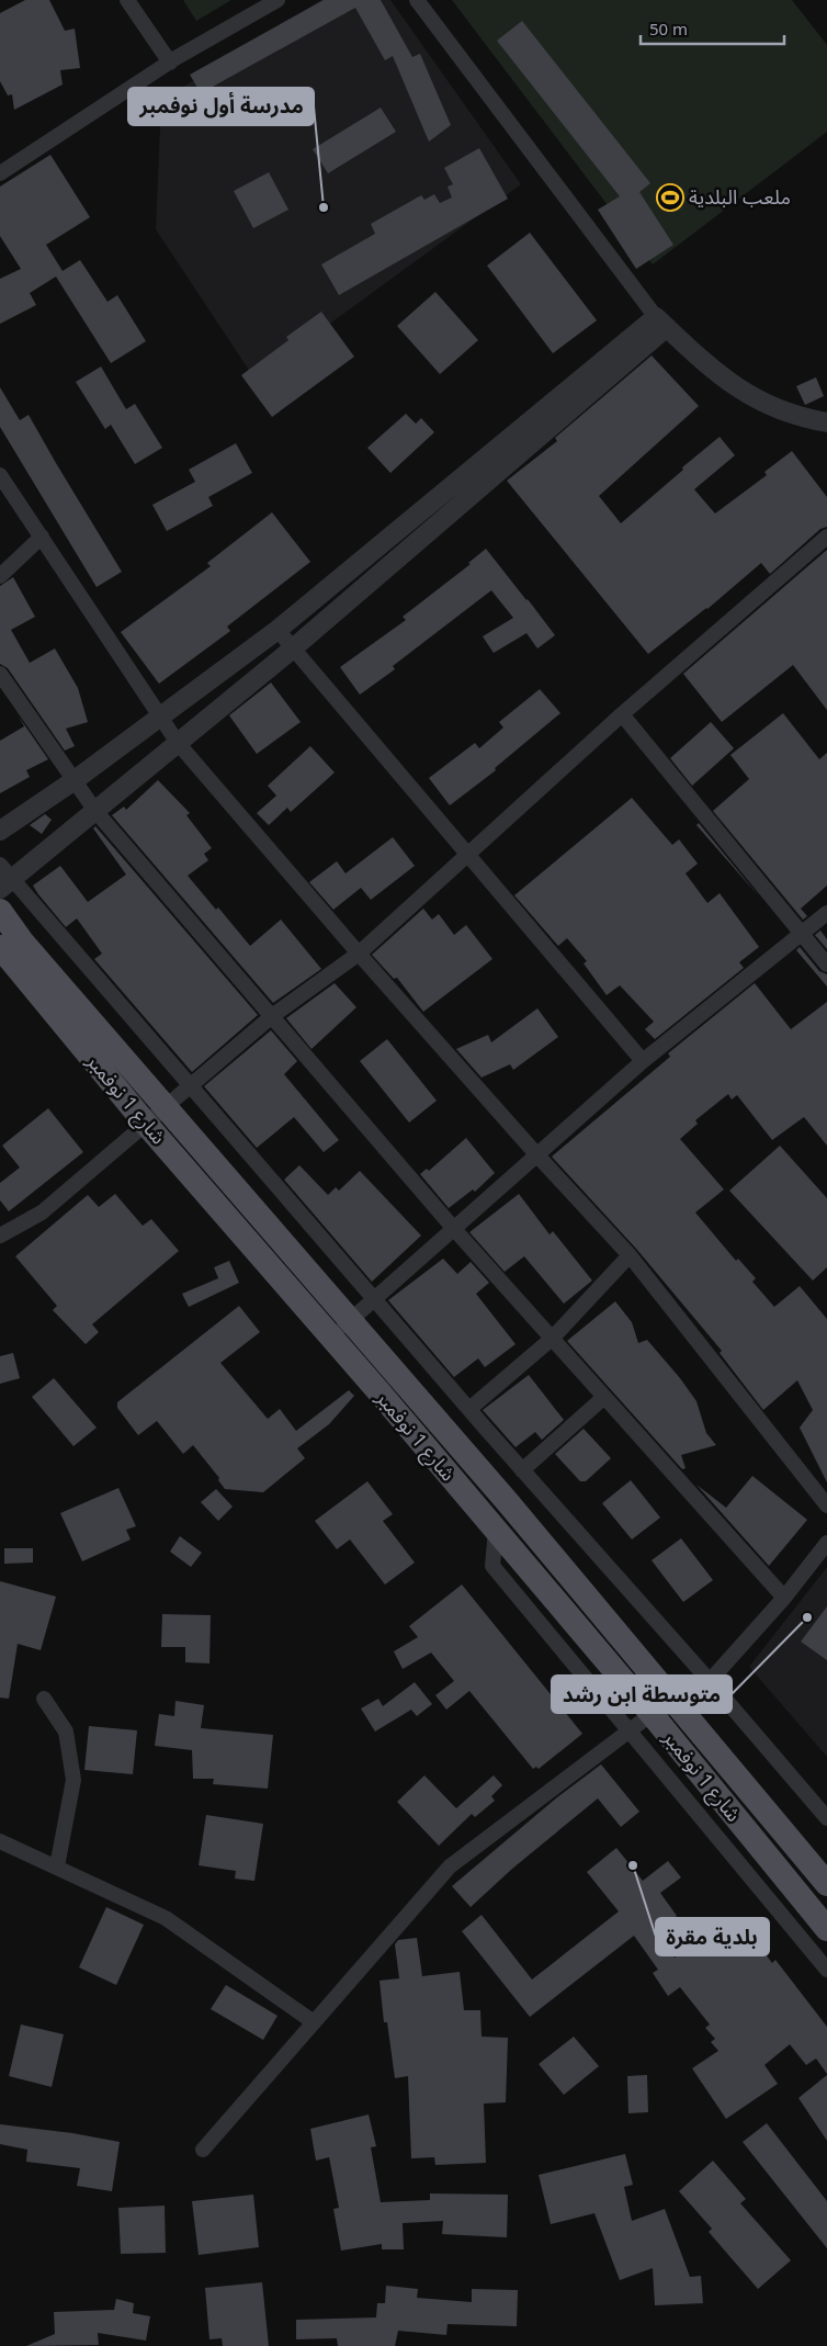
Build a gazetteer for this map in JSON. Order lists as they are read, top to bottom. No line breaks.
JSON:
{"streets":{"main road":["شارع 1 نوفمبر"]},"places":{"sports":["ملعب البلدية"],"other":["مدرسة أول نوفمبر","متوسطة ابن رشد","بلدية مقرة"]},"scale_bar":"50 m"}
